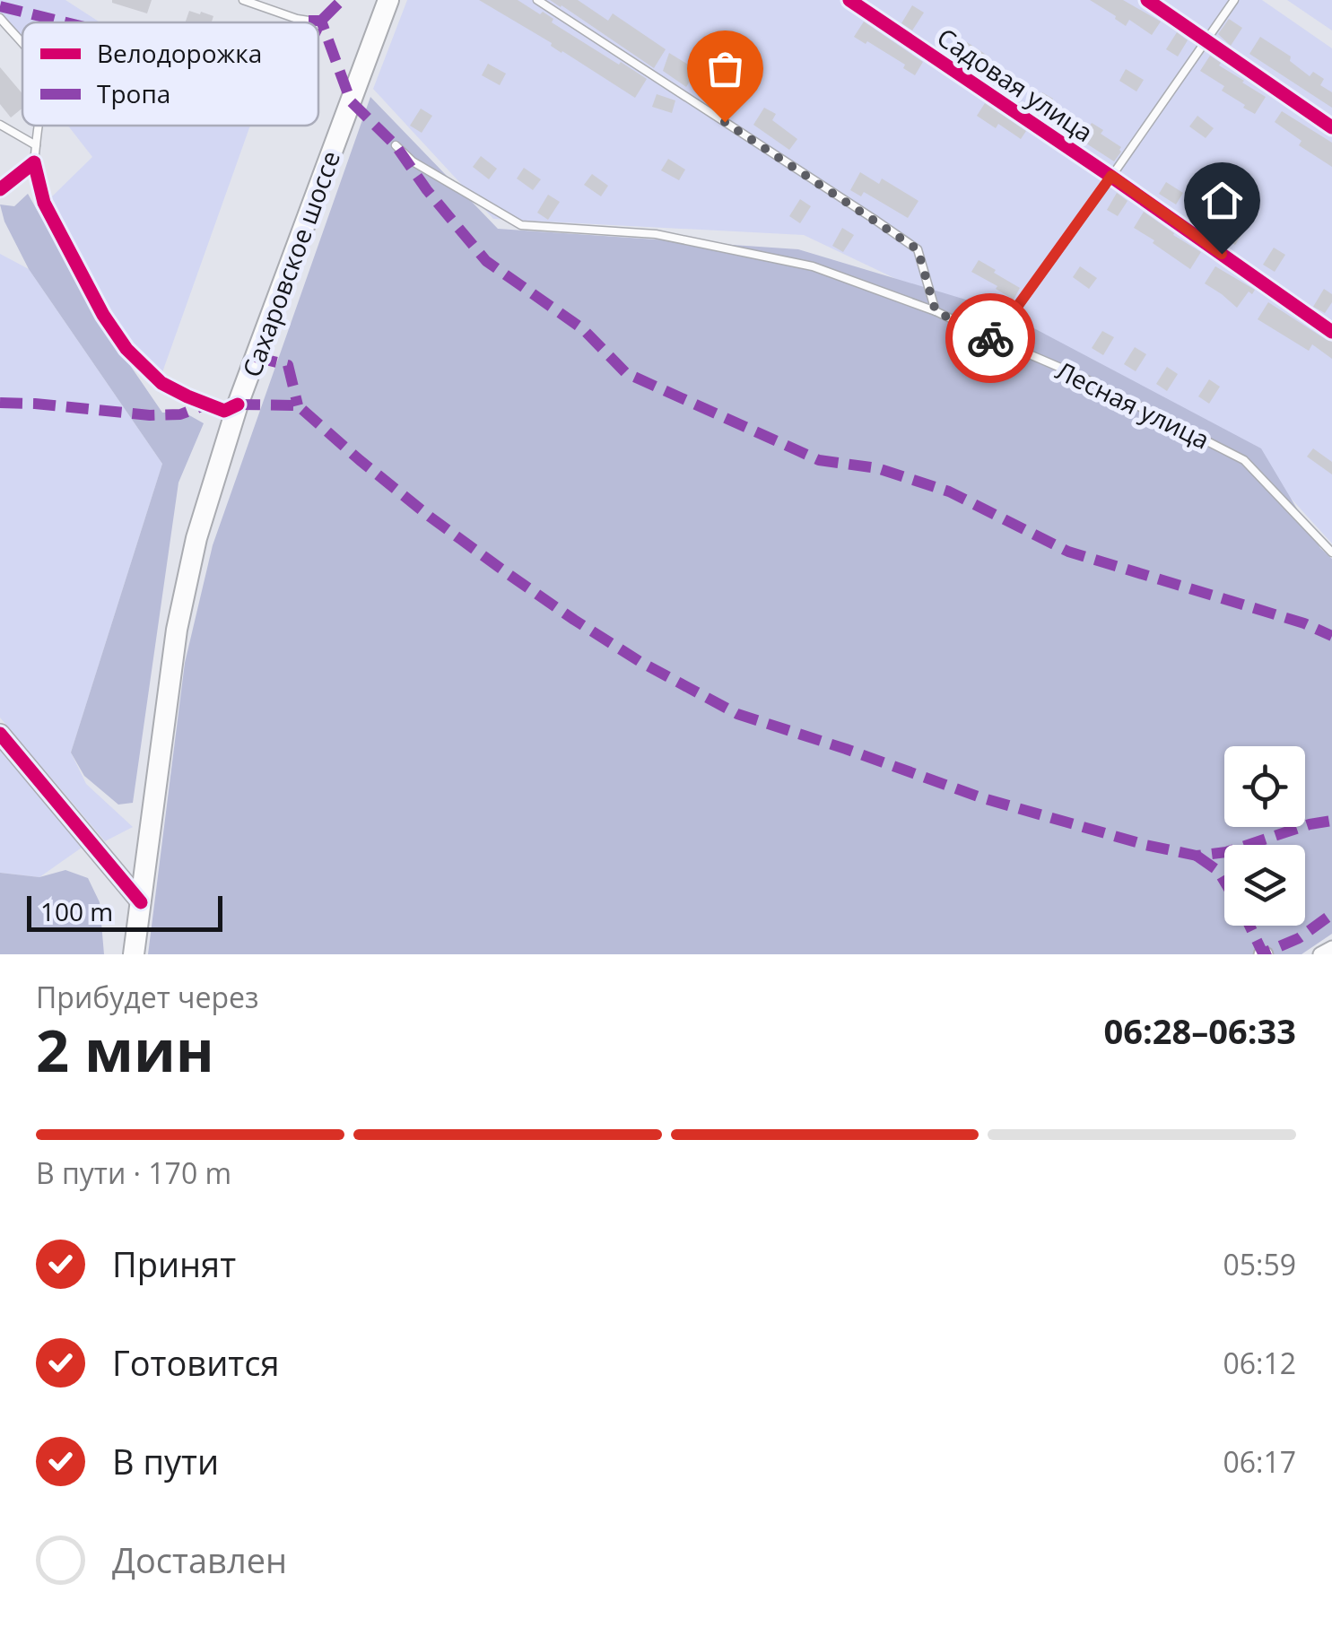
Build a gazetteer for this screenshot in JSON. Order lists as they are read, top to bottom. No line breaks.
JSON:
{"streets":{"main road":["Сахаровское шоссе"],"street":["Садовая улица"],"lane":["Лесная улица"]},"legend":["Велодорожка","Тропа"],"scale_bar":"100 m","page":{"scale":"100 m","heading":["2 мин","Прибудет через","06:28–06:33"],"bar":"В пути · 170 m","list":[["Принят","05:59"],["Готовится","06:12"],["В пути","06:17"],"Доставлен"]}}
